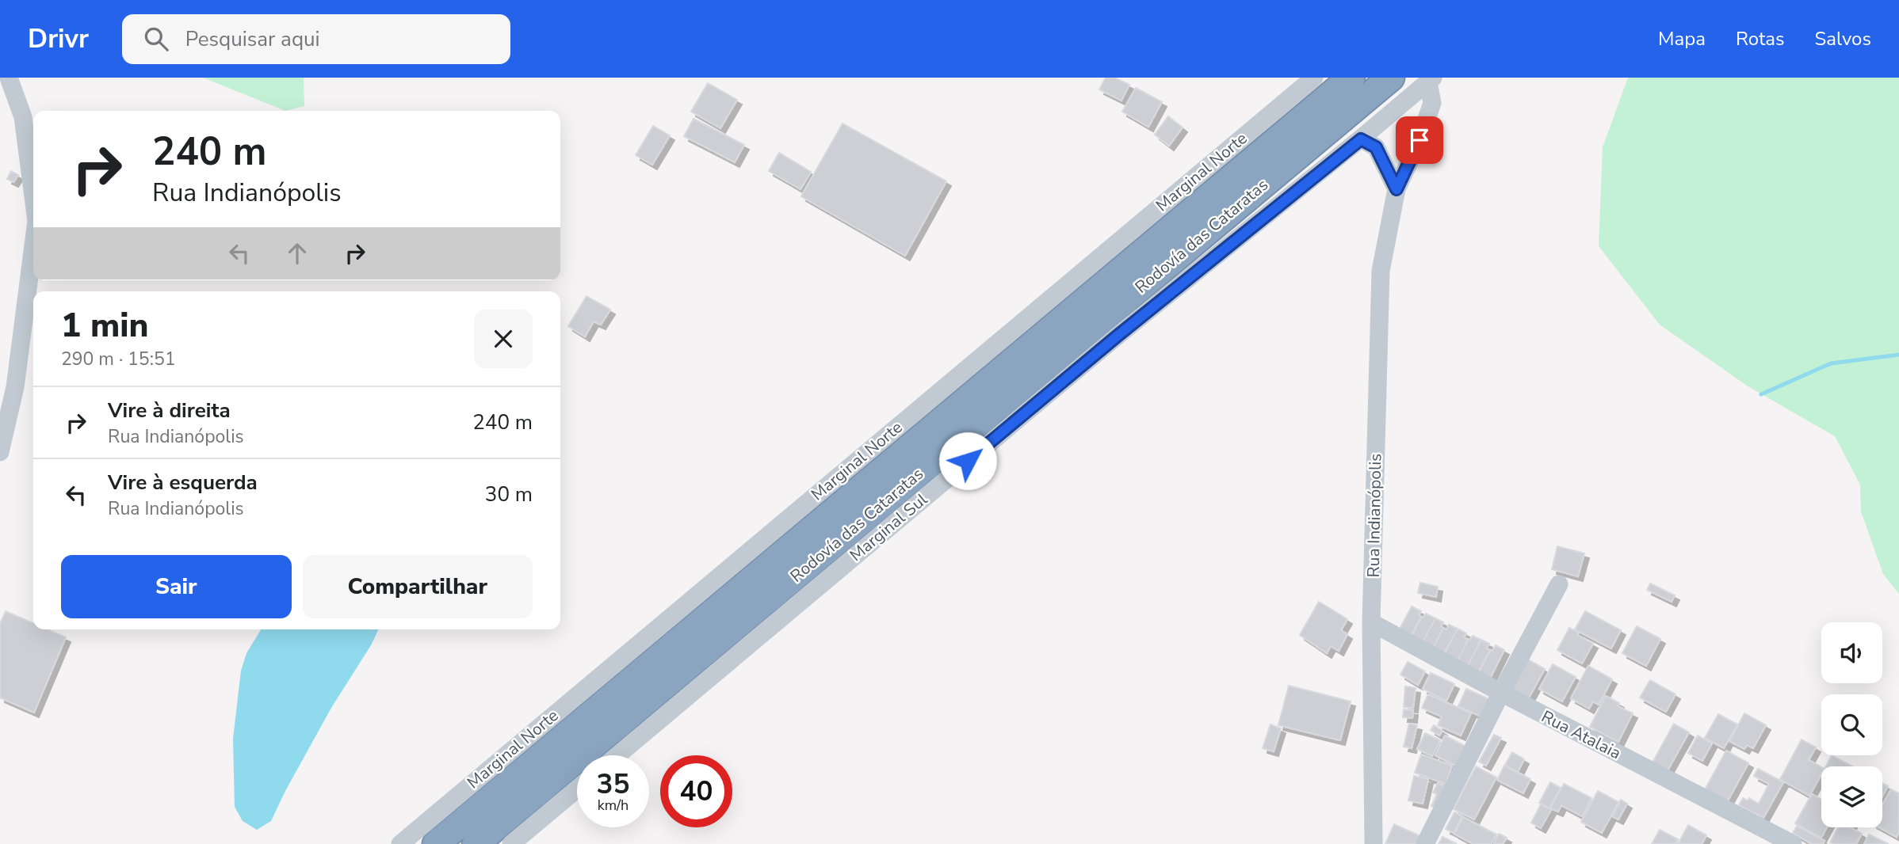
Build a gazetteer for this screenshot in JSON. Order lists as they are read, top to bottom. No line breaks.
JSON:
{"streets":{"highway":["Rodovía das Cataratas"],"street":["Marginal Norte","Rua Indianópolis","Marginal Sul","Rua Atalaia"]},"crossings":[["Rua Indianópolis","Marginal Sul"],["Rua Indianópolis","Rua Atalaia"]],"page":{"header":"Drivr","search":"Pesquisar aqui","nav":["Mapa","Rotas","Salvos"],"turn":["240 m","Rua Indianópolis"],"heading":["1 min","290 m · 15:51"],"list":[{"name":"Vire à direita","note":"Rua Indianópolis","value":"240 m"},{"name":"Vire à esquerda","note":"Rua Indianópolis","value":"30 m"}],"buttons":["Sair","Compartilhar"],"speed":"35 km/h","limit":"40"}}
